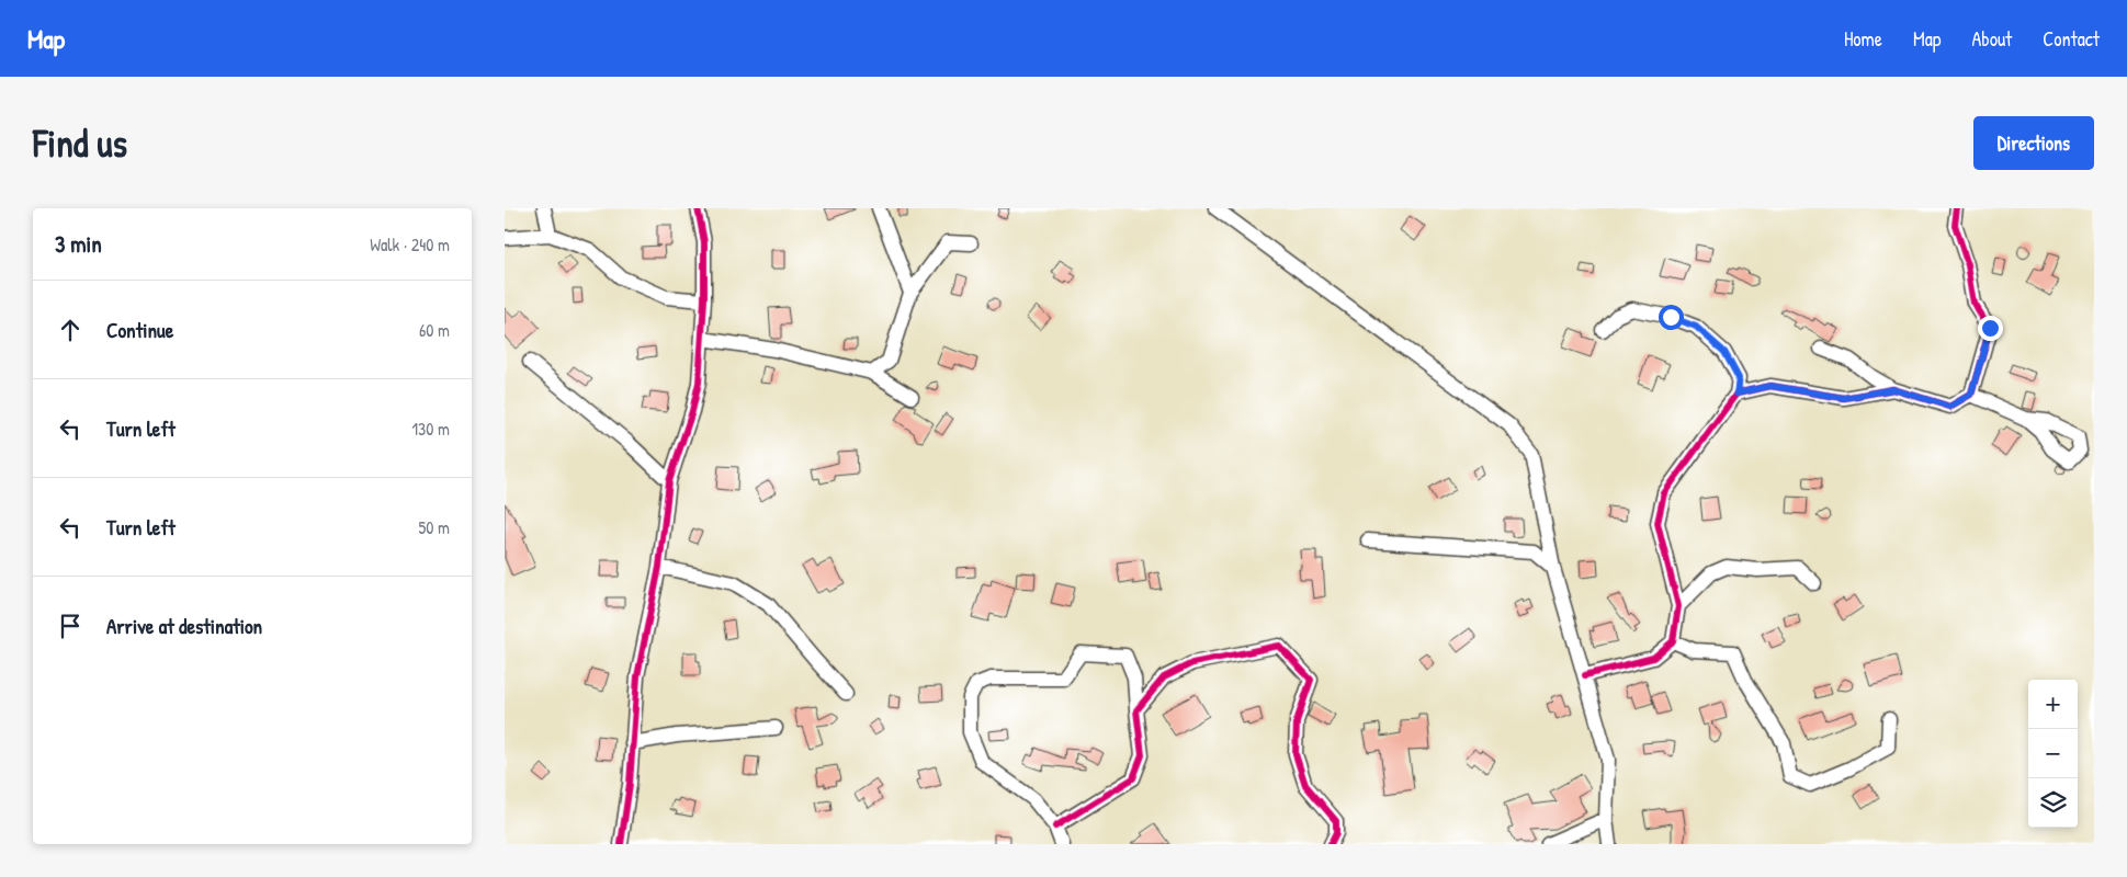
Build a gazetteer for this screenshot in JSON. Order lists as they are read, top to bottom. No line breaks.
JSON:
{"page":{"header":"Map","nav":["Home","Map","About","Contact"],"buttons":"Directions","title":"Find us","heading":["3 min","Walk · 240 m"],"list":[["Continue","60 m"],["Turn left","130 m"],["Turn left","50 m"],"Arrive at destination"],"map_buttons":["+","−"]}}
